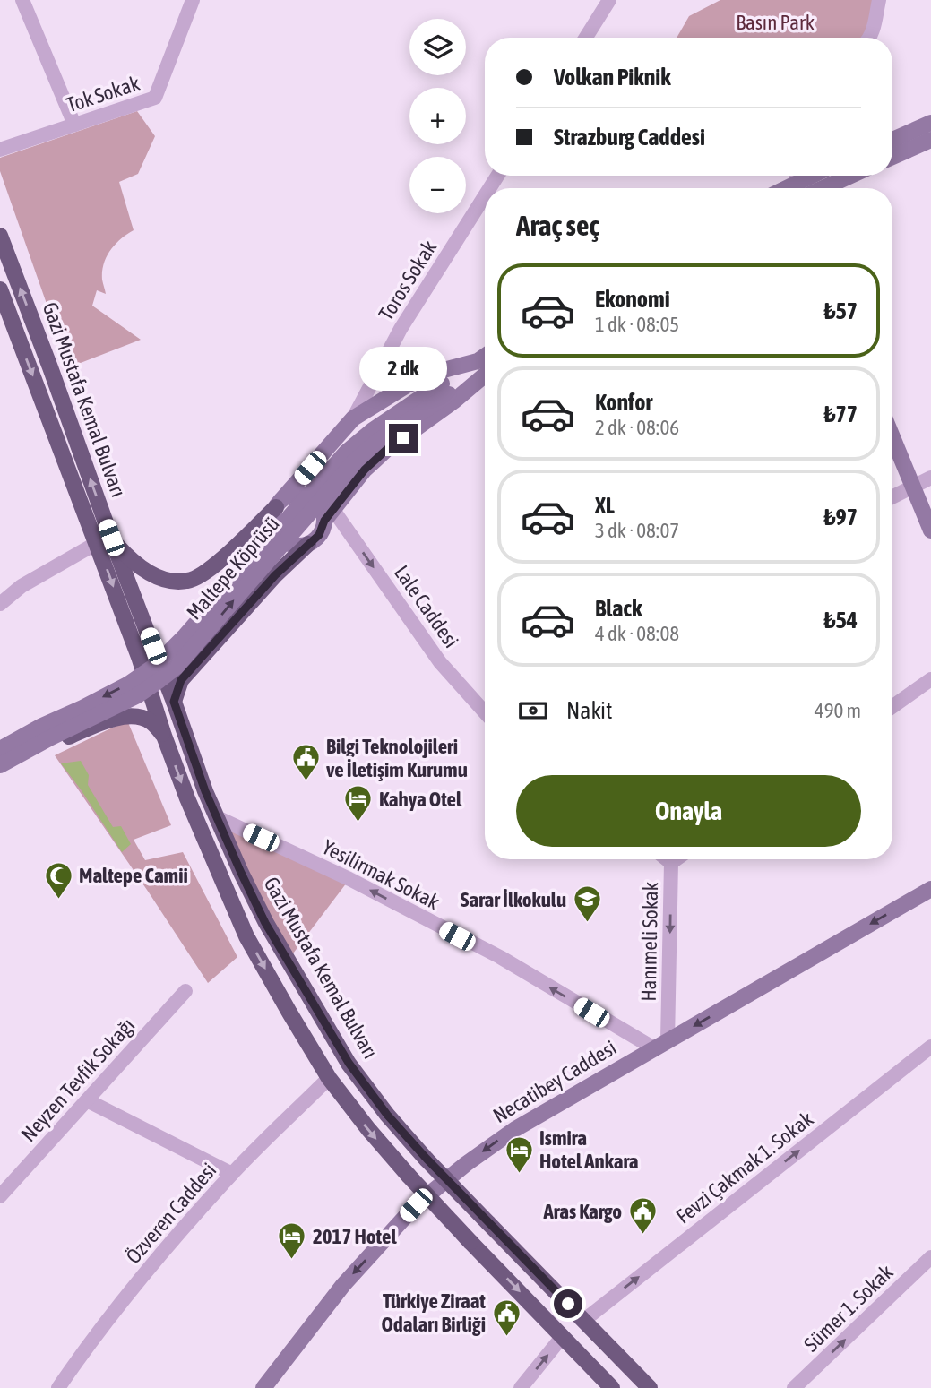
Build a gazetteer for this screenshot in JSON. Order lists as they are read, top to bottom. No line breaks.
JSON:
{"streets":{"main road":["Gazi Mustafa Kemal Bulvarı","Maltepe Köprüsü","Necatibey Caddesi"],"street":["Tok Sokak","Toros Sokak","Lale Caddesi","Yesilirmak Sokak","Hanımeli Sokak","Neyzen Tevfik Sokağı","Fevzi Çakmak 1. Sokak","Özveren Caddesi","Sümer 1. Sokak"]},"crossings":[["Gazi Mustafa Kemal Bulvarı","Yesilirmak Sokak"],["Gazi Mustafa Kemal Bulvarı","Fevzi Çakmak 1. Sokak"],["Gazi Mustafa Kemal Bulvarı","Özveren Caddesi"],["Yesilirmak Sokak","Hanımeli Sokak"],["Yesilirmak Sokak","Necatibey Caddesi"],["Hanımeli Sokak","Necatibey Caddesi"]],"one_way":["Lale Caddesi","Yesilirmak Sokak","Hanımeli Sokak","Necatibey Caddesi","Fevzi Çakmak 1. Sokak","Sümer 1. Sokak"],"parks":["Basın Park"],"places":{"public building":["Bilgi Teknolojileri ve İletişim Kurumu","Aras Kargo","Türkiye Ziraat Odaları Birliği"],"hotel":["Kahya Otel","Ismira Hotel Ankara","2017 Hotel"],"mosque":["Maltepe Camii"],"school or university":["Sarar İlkokulu"]},"page":{"map_buttons":["+","−"],"banner":["Volkan Piknik","Strazburg Caddesi"],"heading":"Araç seç","list":[{"name":"Ekonomi","note":"1 dk · 08:05","value":"₺57"},{"name":"Konfor","note":"2 dk · 08:06","value":"₺77"},{"name":"XL","note":"3 dk · 08:07","value":"₺97"},{"name":"Black","note":"4 dk · 08:08","value":"₺54"}],"bubble":"2 dk","pay":["Nakit","490 m"],"buttons":"Onayla"}}
